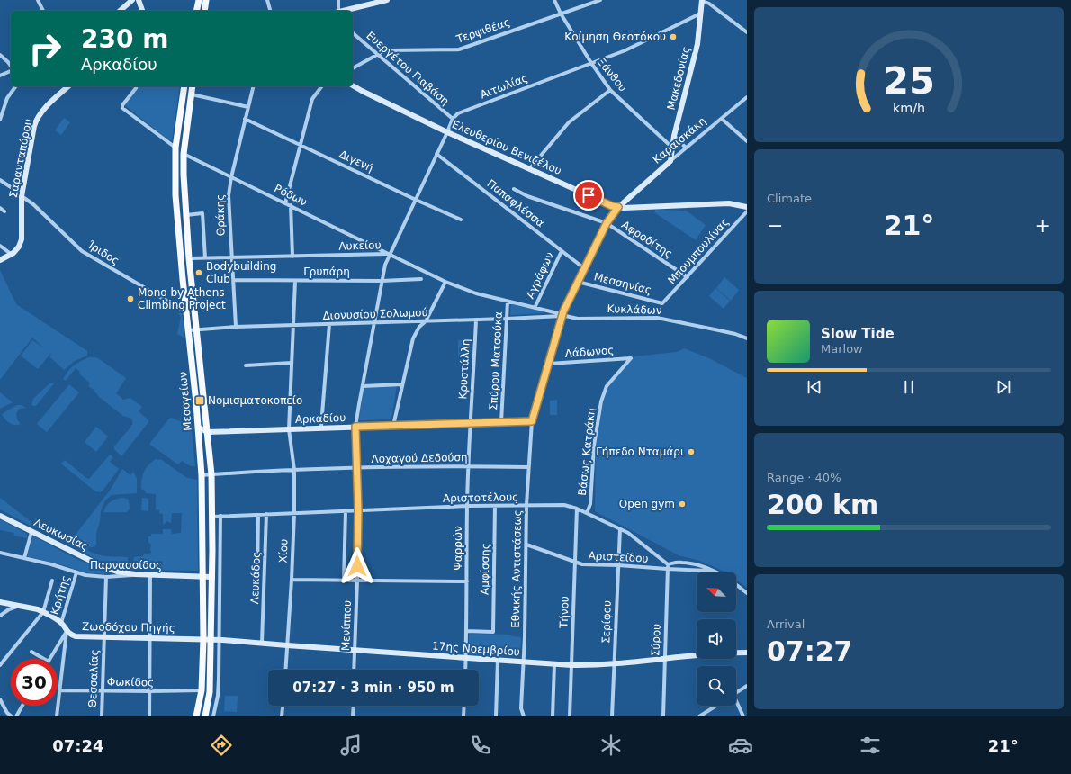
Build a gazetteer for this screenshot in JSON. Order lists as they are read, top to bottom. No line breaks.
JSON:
{"streets":{"main road":["Μεσογείων"],"street":["Τερψιθέας","Ευεργέτου Γιαβάση","Ξάνθου","Μακεδονίας","Αιτωλίας","Καραισκάκη","Ελευθερίου Βενιζέλου","Σαρανταπόρου","Διγενή","Ρόδων","Παπαφλέσσα","Θράκης","Αφροδίτης","Λυκείου","Μπουμπουλίνας","Ίριδος","Γρυπάρη","Αγράφων","Μεσσηνίας","Κυκλάδων","Διονυσίου Σολωμού","Λάδωνος","Σπύρου Ματσούκα","Κρυστάλλη","Αρκαδίου","Βάσως Κατράκη","Λοχαγού Δεδούση","Αριστοτέλους","Λευκωσίας","Ψαρρών","Χίου","Αριστείδου","Παρνασσίδος","Αμφίσσης","Εθνικής Αντιστάσεως","Λευκάδος","Κρήτης","Τήνου","Σερίφου","Μενίππου","Ζωοδόχου Πηγής","Σύρου","17ης Νοεμβρίου","Θεσσαλίας","Φωκίδος"]},"crossings":[["Τερψιθέας","Ευεργέτου Γιαβάση"],["Τερψιθέας","Ξάνθου"],["Ευεργέτου Γιαβάση","Αιτωλίας"],["Ξάνθου","Μακεδονίας"],["Ξάνθου","Αιτωλίας"],["Μακεδονίας","Αιτωλίας"],["Μακεδονίας","Καραισκάκη"],["Καραισκάκη","Ελευθερίου Βενιζέλου"],["Καραισκάκη","Παπαφλέσσα"],["Καραισκάκη","Αφροδίτης"],["Καραισκάκη","Λυκείου"],["Καραισκάκη","Μεσσηνίας"],["Καραισκάκη","Κυκλάδων"],["Καραισκάκη","Διονυσίου Σολωμού"],["Καραισκάκη","Λάδωνος"],["Καραισκάκη","Αρκαδίου"],["Καραισκάκη","Εθνικής Αντιστάσεως"],["Σαρανταπόρου","Ίριδος"],["Διγενή","Θράκης"],["Ρόδων","Θράκης"],["Ρόδων","Λυκείου"],["Ρόδων","Μεσογείων"],["Ρόδων","Μενίππου"],["Παπαφλέσσα","Αγράφων"],["Θράκης","Λυκείου"],["Θράκης","Γρυπάρη"],["Θράκης","Διονυσίου Σολωμού"],["Αφροδίτης","Μπουμπουλίνας"],["Λυκείου","Αγράφων"],["Λυκείου","Κυκλάδων"],["Λυκείου","Διονυσίου Σολωμού"],["Λυκείου","Σπύρου Ματσούκα"],["Λυκείου","Μεσογείων"],["Λυκείου","Μενίππου"],["Μπουμπουλίνας","Μεσσηνίας"],["Ίριδος","Μεσογείων"],["Γρυπάρη","Χίου"],["Γρυπάρη","Μενίππου"],["Κυκλάδων","Διονυσίου Σολωμού"],["Διονυσίου Σολωμού","Σπύρου Ματσούκα"],["Διονυσίου Σολωμού","Κρυστάλλη"],["Διονυσίου Σολωμού","Μεσογείων"],["Διονυσίου Σολωμού","Χίου"],["Διονυσίου Σολωμού","Μενίππου"],["Λάδωνος","Βάσως Κατράκη"],["Σπύρου Ματσούκα","Αρκαδίου"],["Κρυστάλλη","Αρκαδίου"],["Κρυστάλλη","Ψαρρών"],["Μεσογείων","Αρκαδίου"],["Μεσογείων","Λοχαγού Δεδούση"],["Μεσογείων","Αριστοτέλους"],["Μεσογείων","Παρνασσίδος"],["Μεσογείων","Ζωοδόχου Πηγής"],["Μεσογείων","17ης Νοεμβρίου"],["Μεσογείων","Φωκίδος"],["Αρκαδίου","Ψαρρών"],["Αρκαδίου","Χίου"],["Αρκαδίου","Εθνικής Αντιστάσεως"],["Αρκαδίου","Μενίππου"],["Βάσως Κατράκη","Αριστοτέλους"],["Λοχαγού Δεδούση","Ψαρρών"],["Λοχαγού Δεδούση","Χίου"],["Λοχαγού Δεδούση","Εθνικής Αντιστάσεως"],["Λοχαγού Δεδούση","Μενίππου"],["Αριστοτέλους","Ψαρρών"],["Αριστοτέλους","Χίου"],["Αριστοτέλους","Αμφίσσης"],["Αριστοτέλους","Εθνικής Αντιστάσεως"],["Αριστοτέλους","Λευκάδος"],["Αριστοτέλους","Τήνου"],["Αριστοτέλους","Σερίφου"],["Αριστοτέλους","Μενίππου"],["Αριστοτέλους","Σύρου"],["Λευκωσίας","Παρνασσίδος"],["Ψαρρών","Αμφίσσης"],["Ψαρρών","17ης Νοεμβρίου"],["Χίου","17ης Νοεμβρίου"],["Αριστείδου","Εθνικής Αντιστάσεως"],["Αριστείδου","Τήνου"],["Αριστείδου","Σερίφου"],["Αριστείδου","Σύρου"],["Παρνασσίδος","Κρήτης"],["Παρνασσίδος","Θεσσαλίας"],["Εθνικής Αντιστάσεως","17ης Νοεμβρίου"],["Λευκάδος","17ης Νοεμβρίου"],["Κρήτης","Ζωοδόχου Πηγής"],["Τήνου","17ης Νοεμβρίου"],["Σερίφου","17ης Νοεμβρίου"],["Μενίππου","17ης Νοεμβρίου"],["Ζωοδόχου Πηγής","17ης Νοεμβρίου"],["Ζωοδόχου Πηγής","Θεσσαλίας"],["Σύρου","17ης Νοεμβρίου"],["Θεσσαλίας","Φωκίδος"]],"places":{"other":["Κοίμηση Θεοτόκου","Bodybuilding Club","Mono by Athens Climbing Project","Γήπεδο Νταμάρι","Open gym"],"transit":["Νομισματοκοπείο"]},"north":"top left","page":{"turn":["230 m","Αρκαδίου"],"tile":["Climate",["Range · 40%","200 km"],["Arrival","07:27"]],"heat":["−","21°","+"],"song":["Slow Tide","Marlow"],"limit":"30","trip":"07:27 · 3 min · 950 m","tabs":["07:24","21°"],"gauge":["25","km/h"]}}
